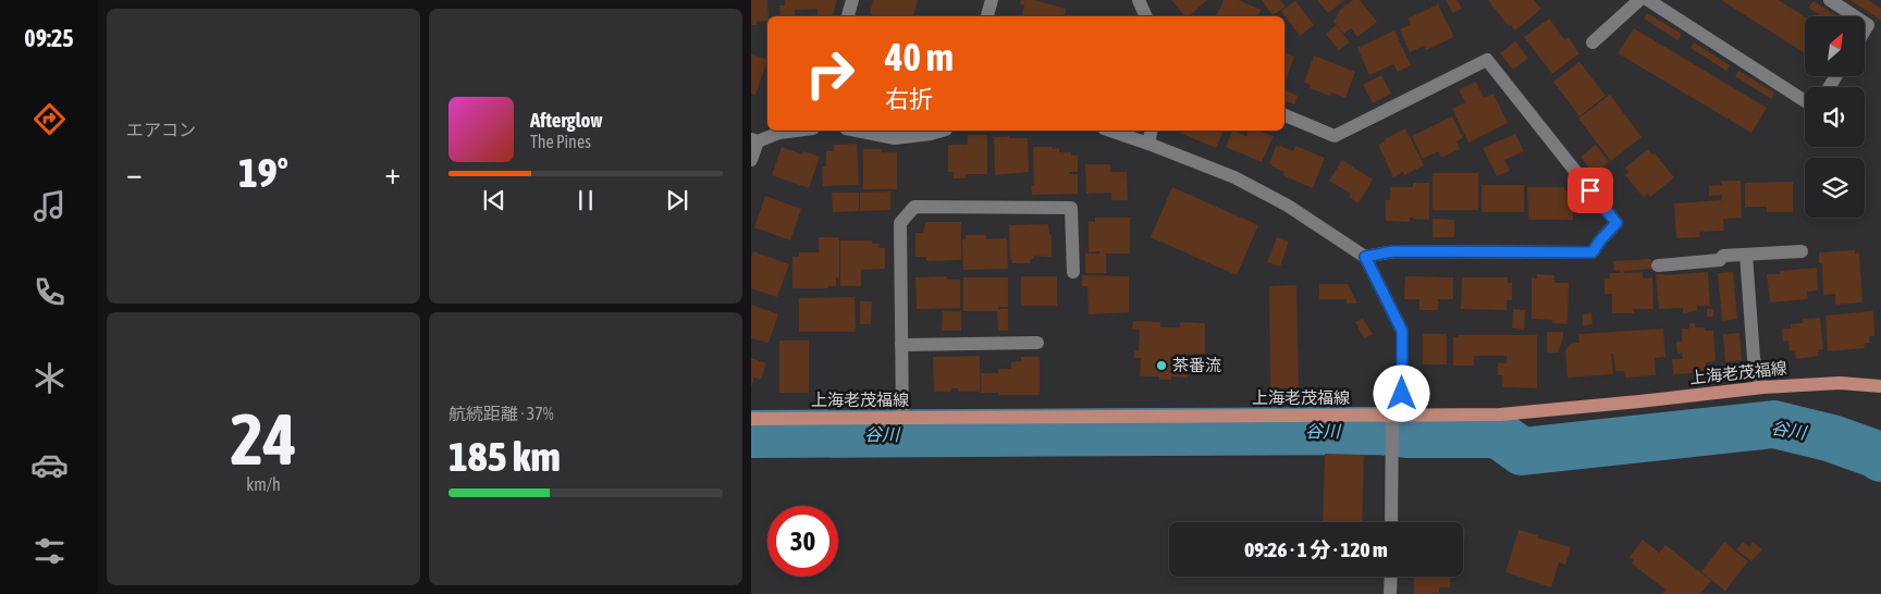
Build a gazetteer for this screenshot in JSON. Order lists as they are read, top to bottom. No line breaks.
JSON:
{"streets":{"main road":["上海老茂福線"]},"water":["谷川"],"places":["茶番流"],"north":"top right","page":{"tabs":"09:25","tile":["エアコン",["24","km/h"],["航続距離 · 37%","185 km"]],"turn":["40 m","右折"],"song":["Afterglow","The Pines"],"heat":["−","19°","+"],"limit":"30","trip":"09:26 · 1 分 · 120 m"}}
